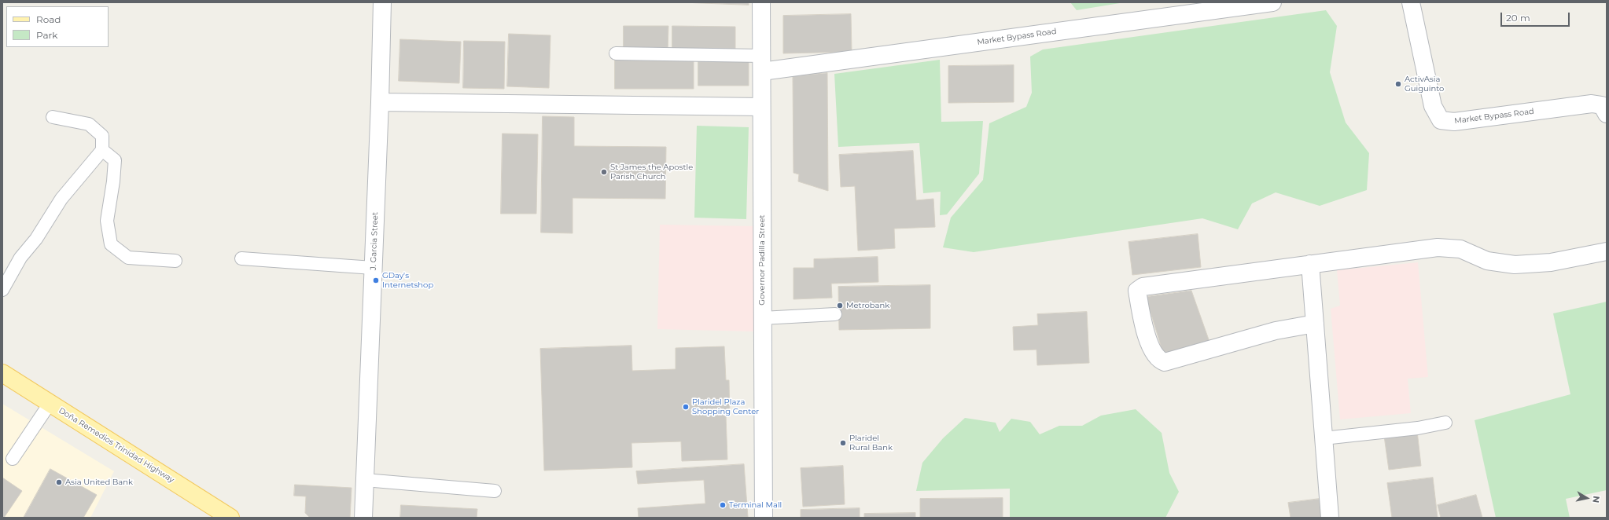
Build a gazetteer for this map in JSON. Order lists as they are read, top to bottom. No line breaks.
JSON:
{"streets":{"main road":["Doña Remedios Trinidad Highway"],"street":["Market Bypass Road","J. Garcia Street","Governor Padilla Street"]},"crossings":[["Market Bypass Road","Governor Padilla Street"]],"places":["ActivAsia Guiguinto","St James the Apostle Parish Church","GDay's Internetshop","Metrobank","Plaridel Plaza Shopping Center","Plaridel Rural Bank","Asia United Bank","Terminal Mall"],"legend":["Road","Park"],"scale_bar":"20 m","north":"right"}
